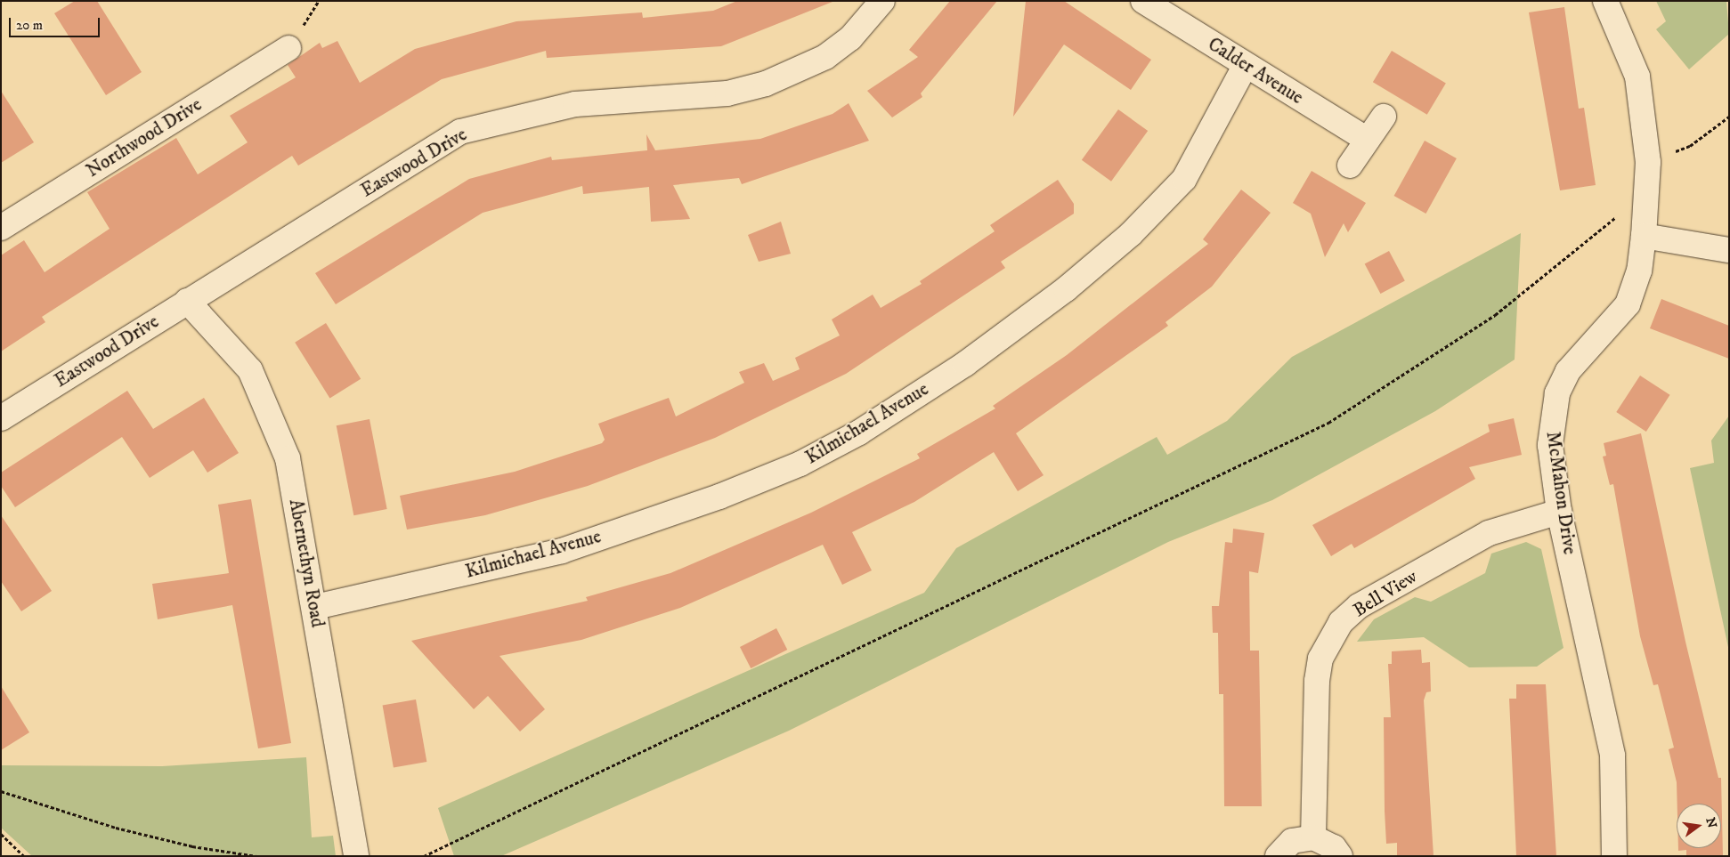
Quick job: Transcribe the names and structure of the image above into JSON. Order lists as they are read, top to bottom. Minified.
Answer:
{"streets":{"street":["Calder Avenue","Northwood Drive","Eastwood Drive","Kilmichael Avenue","McMahon Drive","Abernethyn Road","Bell View"]},"crossings":[["Calder Avenue","Kilmichael Avenue"],["Eastwood Drive","Abernethyn Road"],["Kilmichael Avenue","Abernethyn Road"],["McMahon Drive","Bell View"]],"scale_bar":"20 m","north":"right"}
